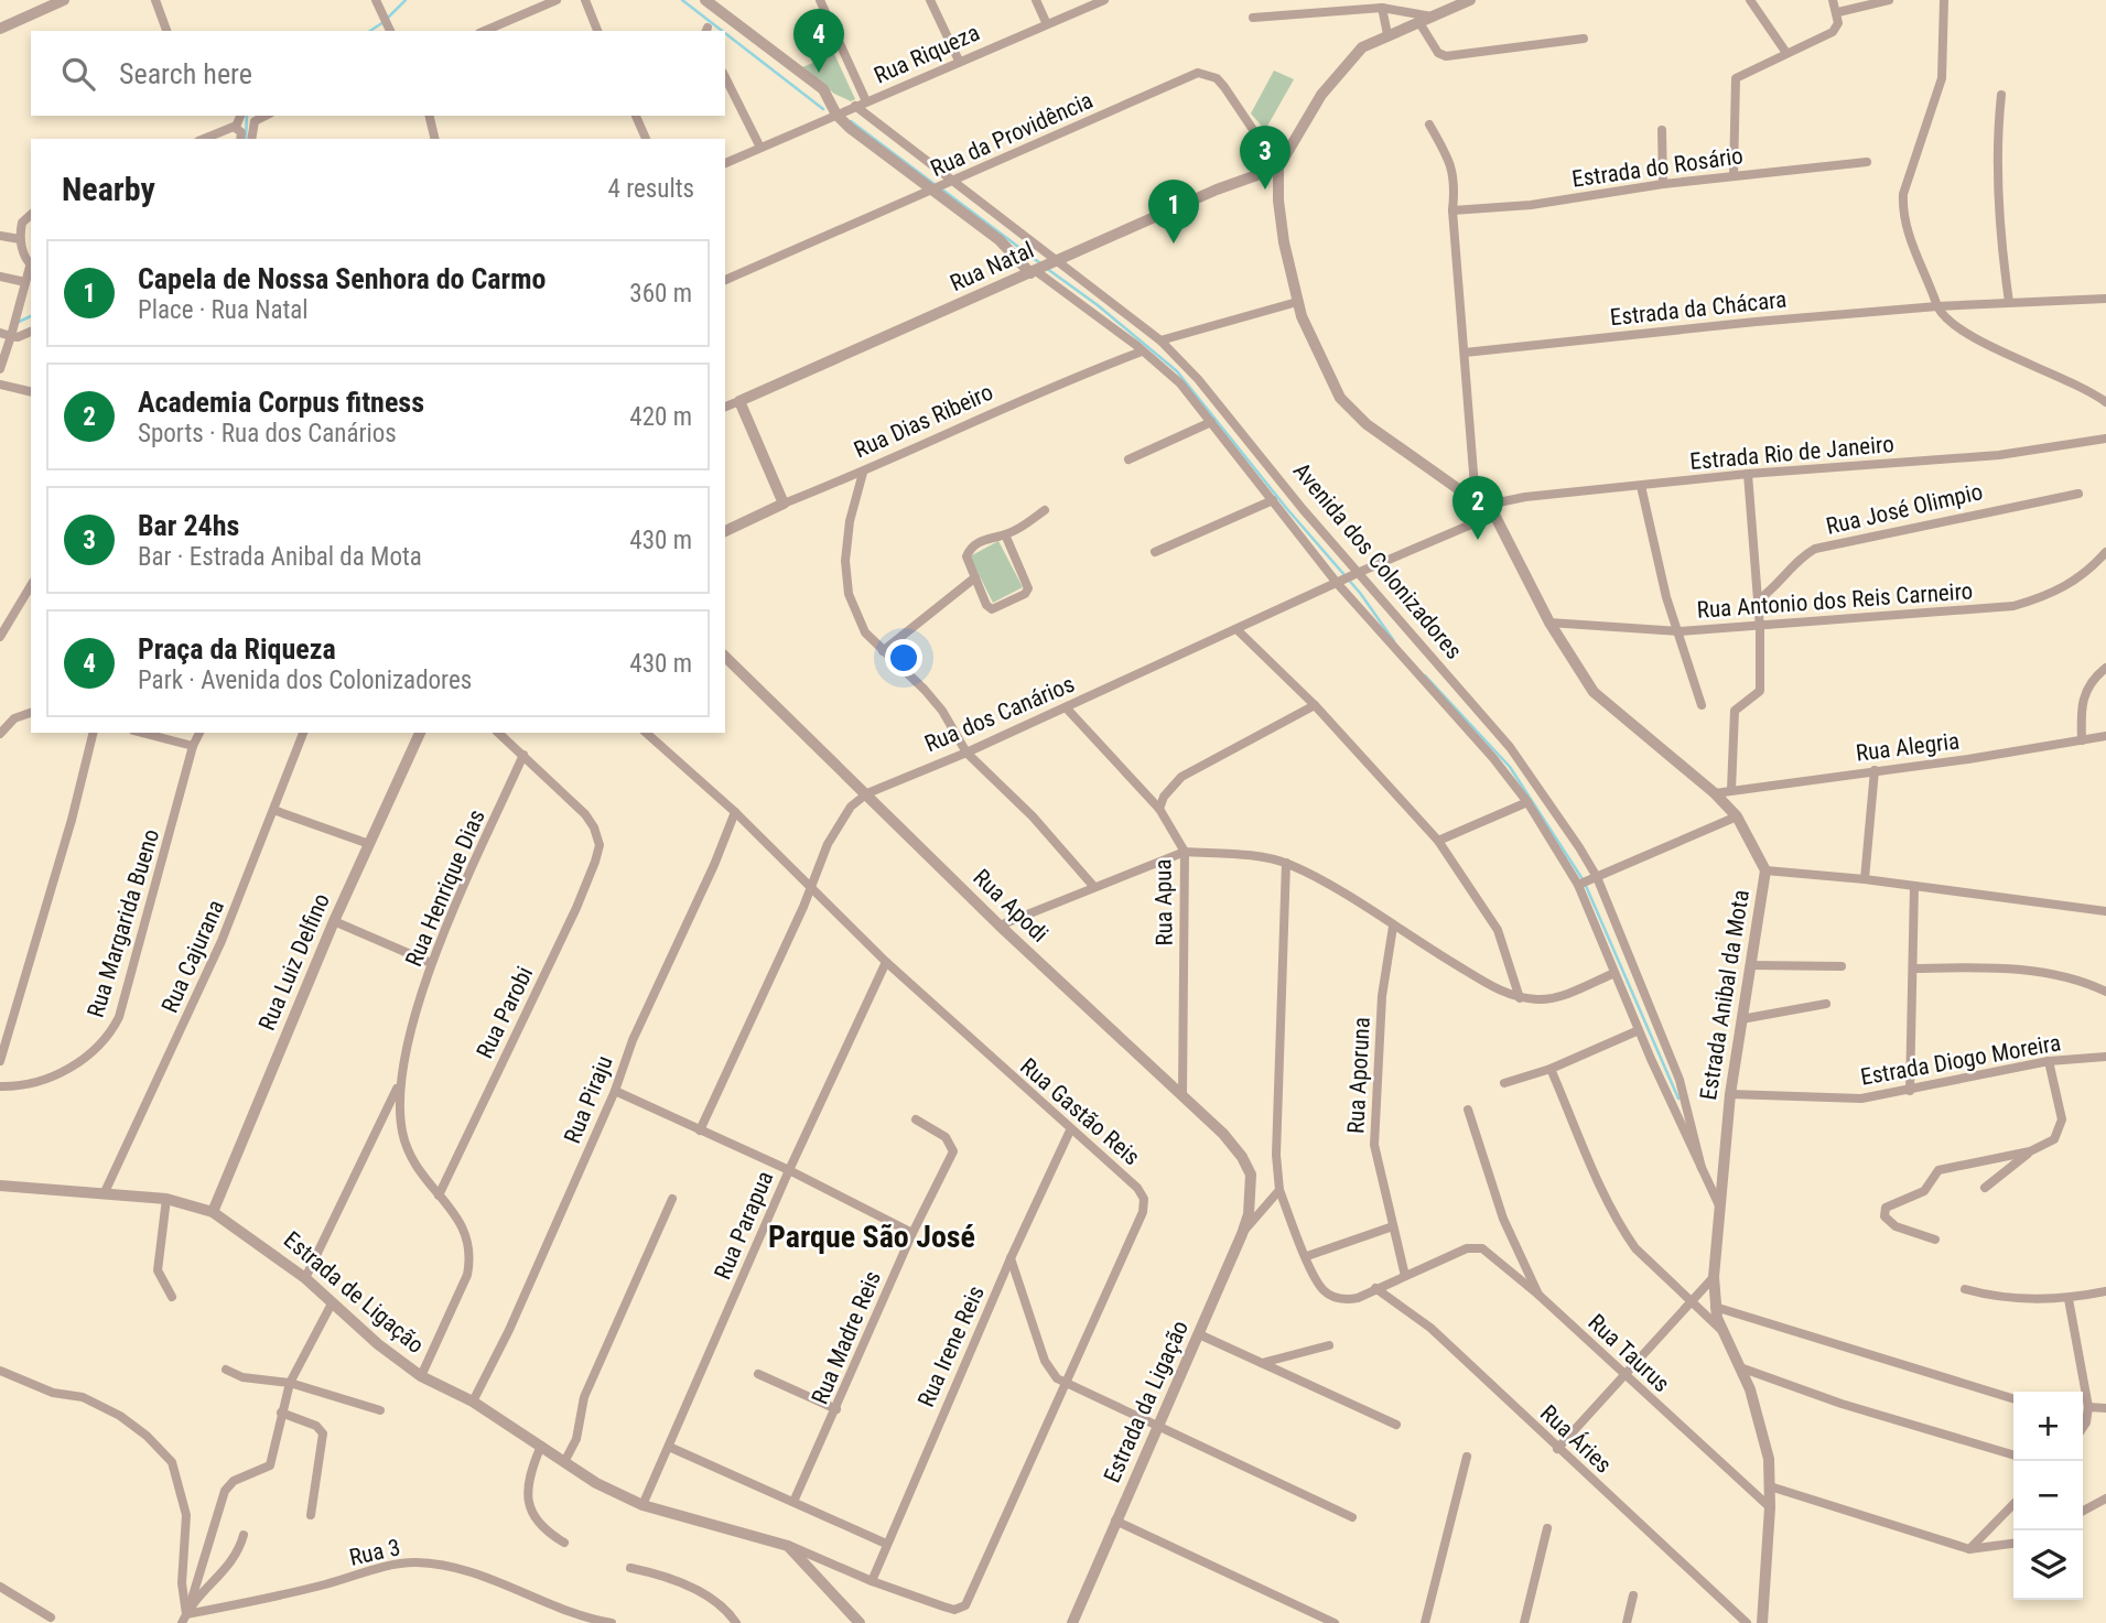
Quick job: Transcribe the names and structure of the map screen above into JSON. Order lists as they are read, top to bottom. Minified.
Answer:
{"streets":{"street":["Rua Riqueza","Rua da Providência","Estrada do Rosário","Rua Natal","Estrada da Chácara","Rua Dias Ribeiro","Estrada Rio de Janeiro","Rua José Olimpio","Avenida dos Colonizadores","Rua Antonio dos Reis Carneiro","Rua dos Canários","Rua Alegria","Rua Henrique Dias","Rua Apua","Rua Apodi","Rua Margarida Bueno","Rua Cajurana","Rua Luiz Delfino","Estrada Anibal da Mota","Rua Parobi","Estrada Diogo Moreira","Rua Aporuna","Rua Piraju","Rua Gastão Reis","Rua Parapua","Estrada de Ligação","Rua Madre Reis","Rua Irene Reis","Rua Taurus","Estrada da Ligação","Rua Áries","Rua 3"]},"crossings":[["Rua Riqueza","Avenida dos Colonizadores"],["Rua da Providência","Rua Natal"],["Rua da Providência","Avenida dos Colonizadores"],["Rua da Providência","Estrada Anibal da Mota"],["Rua Natal","Avenida dos Colonizadores"],["Rua Natal","Estrada Anibal da Mota"],["Rua Dias Ribeiro","Avenida dos Colonizadores"],["Estrada Rio de Janeiro","Estrada Anibal da Mota"],["Avenida dos Colonizadores","Rua dos Canários"],["Avenida dos Colonizadores","Estrada Anibal da Mota"],["Rua Antonio dos Reis Carneiro","Estrada Anibal da Mota"],["Rua dos Canários","Rua Apua"],["Rua dos Canários","Rua Apodi"],["Rua dos Canários","Estrada Anibal da Mota"],["Rua dos Canários","Rua Gastão Reis"],["Rua Alegria","Estrada Anibal da Mota"],["Rua Henrique Dias","Rua Parobi"],["Rua Henrique Dias","Estrada de Ligação"],["Rua Apua","Rua Apodi"],["Rua Apodi","Estrada da Ligação"],["Rua Cajurana","Estrada de Ligação"],["Rua Luiz Delfino","Estrada de Ligação"],["Estrada Anibal da Mota","Estrada Diogo Moreira"],["Estrada Anibal da Mota","Rua Taurus"],["Rua Piraju","Rua Gastão Reis"],["Rua Piraju","Estrada de Ligação"],["Rua Gastão Reis","Rua Parapua"],["Rua Gastão Reis","Estrada de Ligação"],["Rua Gastão Reis","Rua Irene Reis"],["Rua Parapua","Estrada de Ligação"],["Estrada de Ligação","Rua Irene Reis"]],"districts":["Parque São José"],"page":{"pins":["4","3","1","2"],"search":"Search here","heading":["Nearby","4 results"],"list":[{"mark":"1","name":"Capela de Nossa Senhora do Carmo","note":"Place · Rua Natal","value":"360 m"},{"mark":"2","name":"Academia Corpus fitness","note":"Sports · Rua dos Canários","value":"420 m"},{"mark":"3","name":"Bar 24hs","note":"Bar · Estrada Anibal da Mota","value":"430 m"},{"mark":"4","name":"Praça da Riqueza","note":"Park · Avenida dos Colonizadores","value":"430 m"}],"map_buttons":["+","−"]}}
